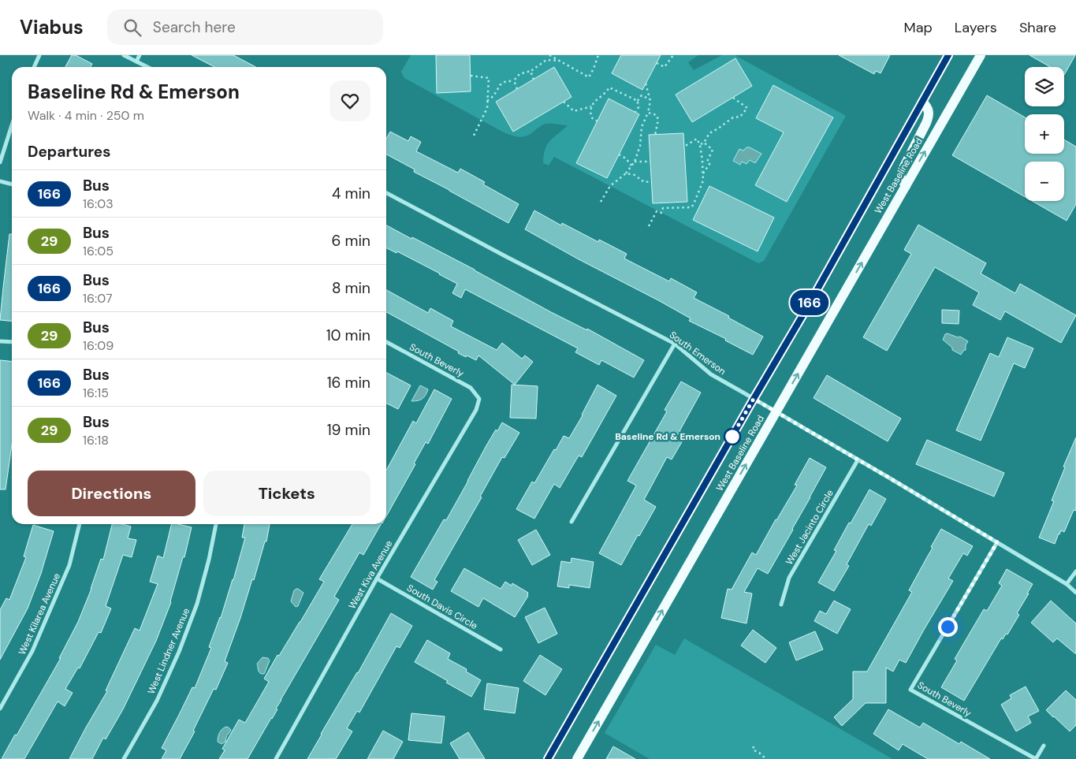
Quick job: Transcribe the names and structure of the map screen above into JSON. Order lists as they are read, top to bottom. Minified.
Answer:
{"streets":{"main road":["West Baseline Road"],"street":["South Emerson","South Beverly","West Jacinto Circle","West Kiva Avenue","South Davis Circle","West Kilarea Avenue","West Lindner Avenue"]},"crossings":[["West Baseline Road","South Emerson"],["South Emerson","South Beverly"],["South Emerson","West Jacinto Circle"],["South Beverly","West Kiva Avenue"],["West Kiva Avenue","South Davis Circle"]],"places":["Baseline Rd & Emerson"],"lines":["bus line 166"],"page":{"header":"Viabus","search":"Search here","nav":["Map","Layers","Share"],"on_map":"166","map_buttons":["+","−"],"heading":[["Baseline Rd & Emerson","Walk · 4 min · 250 m"],"Departures"],"list":[{"mark":"166","name":"Bus","note":"16:03","value":"4 min"},{"mark":"29","name":"Bus","note":"16:05","value":"6 min"},{"mark":"166","name":"Bus","note":"16:07","value":"8 min"},{"mark":"29","name":"Bus","note":"16:09","value":"10 min"},{"mark":"166","name":"Bus","note":"16:15","value":"16 min"},{"mark":"29","name":"Bus","note":"16:18","value":"19 min"}],"buttons":["Directions","Tickets"]}}
